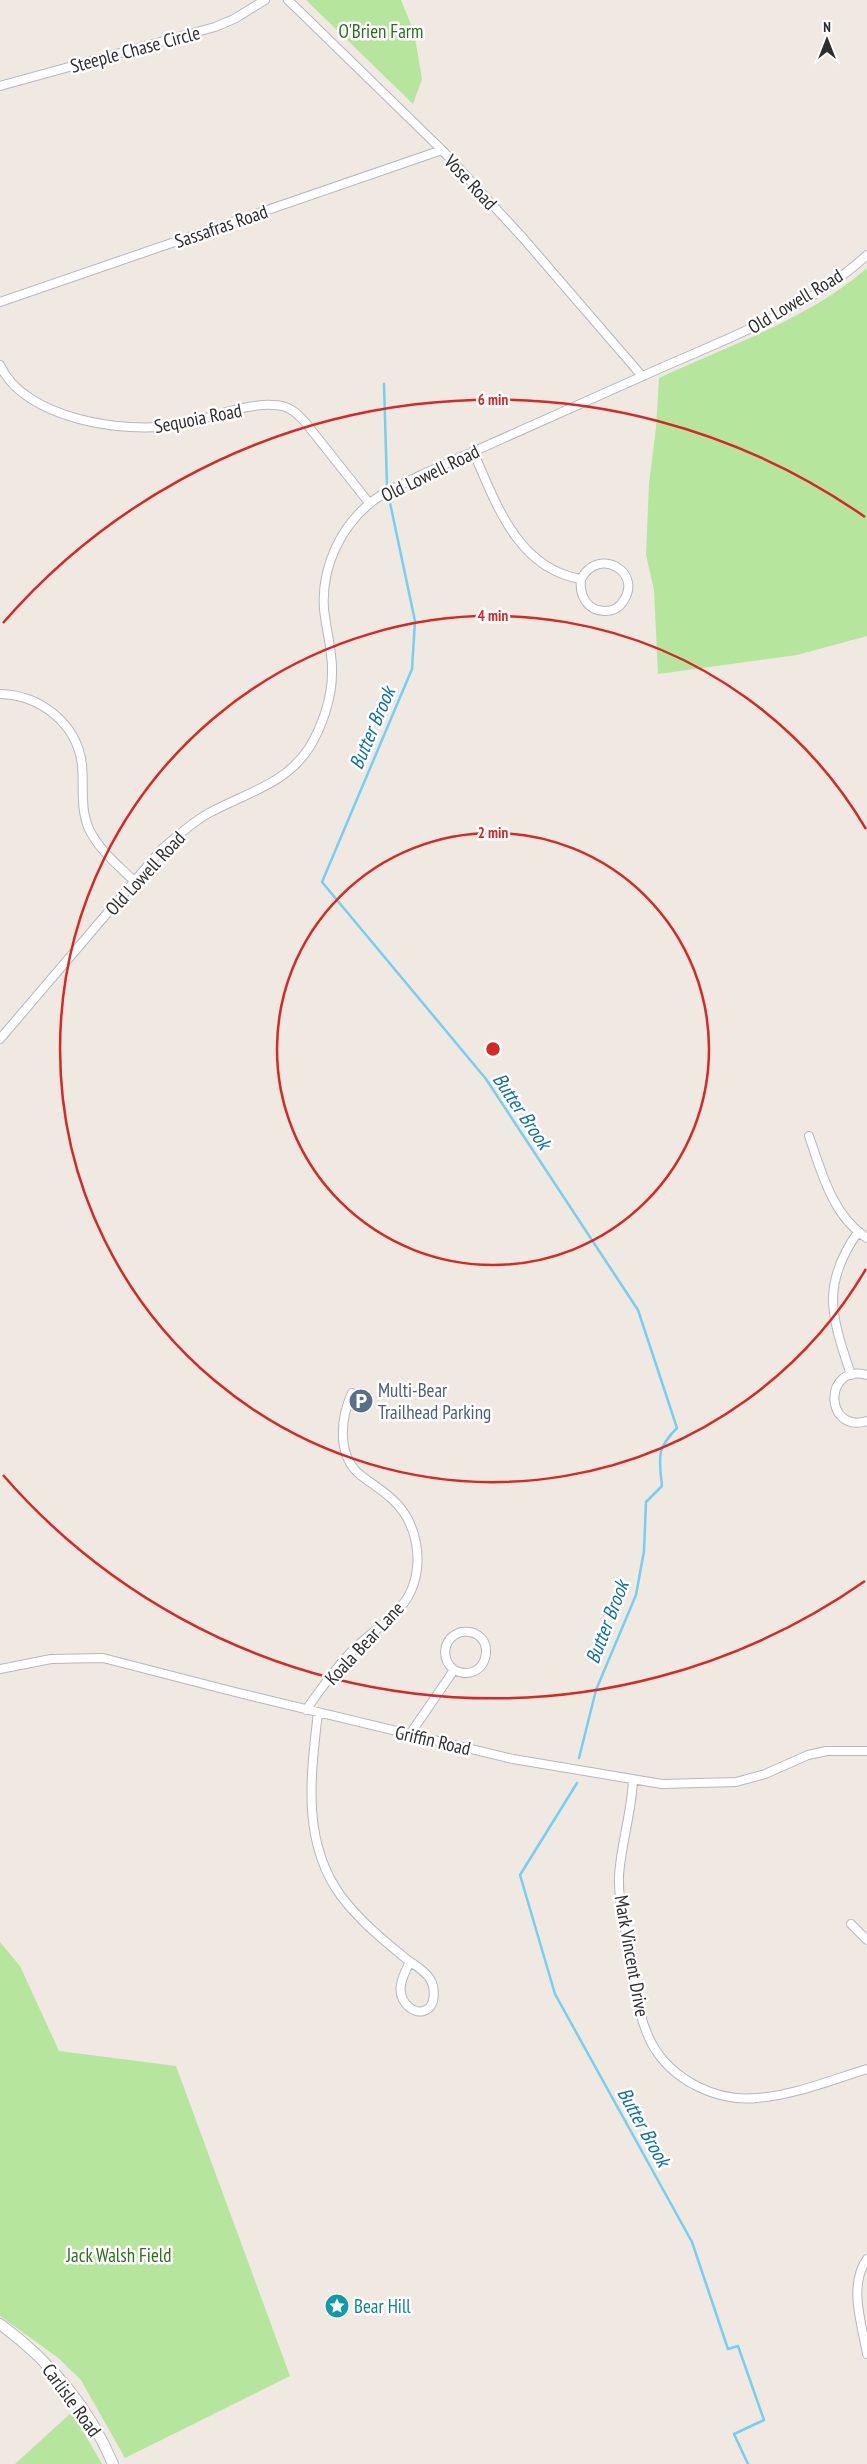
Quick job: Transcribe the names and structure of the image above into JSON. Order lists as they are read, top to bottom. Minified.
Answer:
{"streets":{"main road":["Carlisle Road"],"street":["Steeple Chase Circle","Vose Road","Sassafras Road","Old Lowell Road","Sequoia Road","Koala Bear Lane","Griffin Road","Mark Vincent Drive"]},"crossings":[["Vose Road","Sassafras Road"],["Vose Road","Old Lowell Road"],["Old Lowell Road","Sequoia Road"],["Koala Bear Lane","Griffin Road"],["Griffin Road","Mark Vincent Drive"]],"water":["Butter Brook"],"parks":["O'Brien Farm","Jack Walsh Field"],"places":{"parking":["Multi-Bear Trailhead Parking"],"place":["Bear Hill"]},"north":"top","rings":["6 min","4 min","2 min"]}
